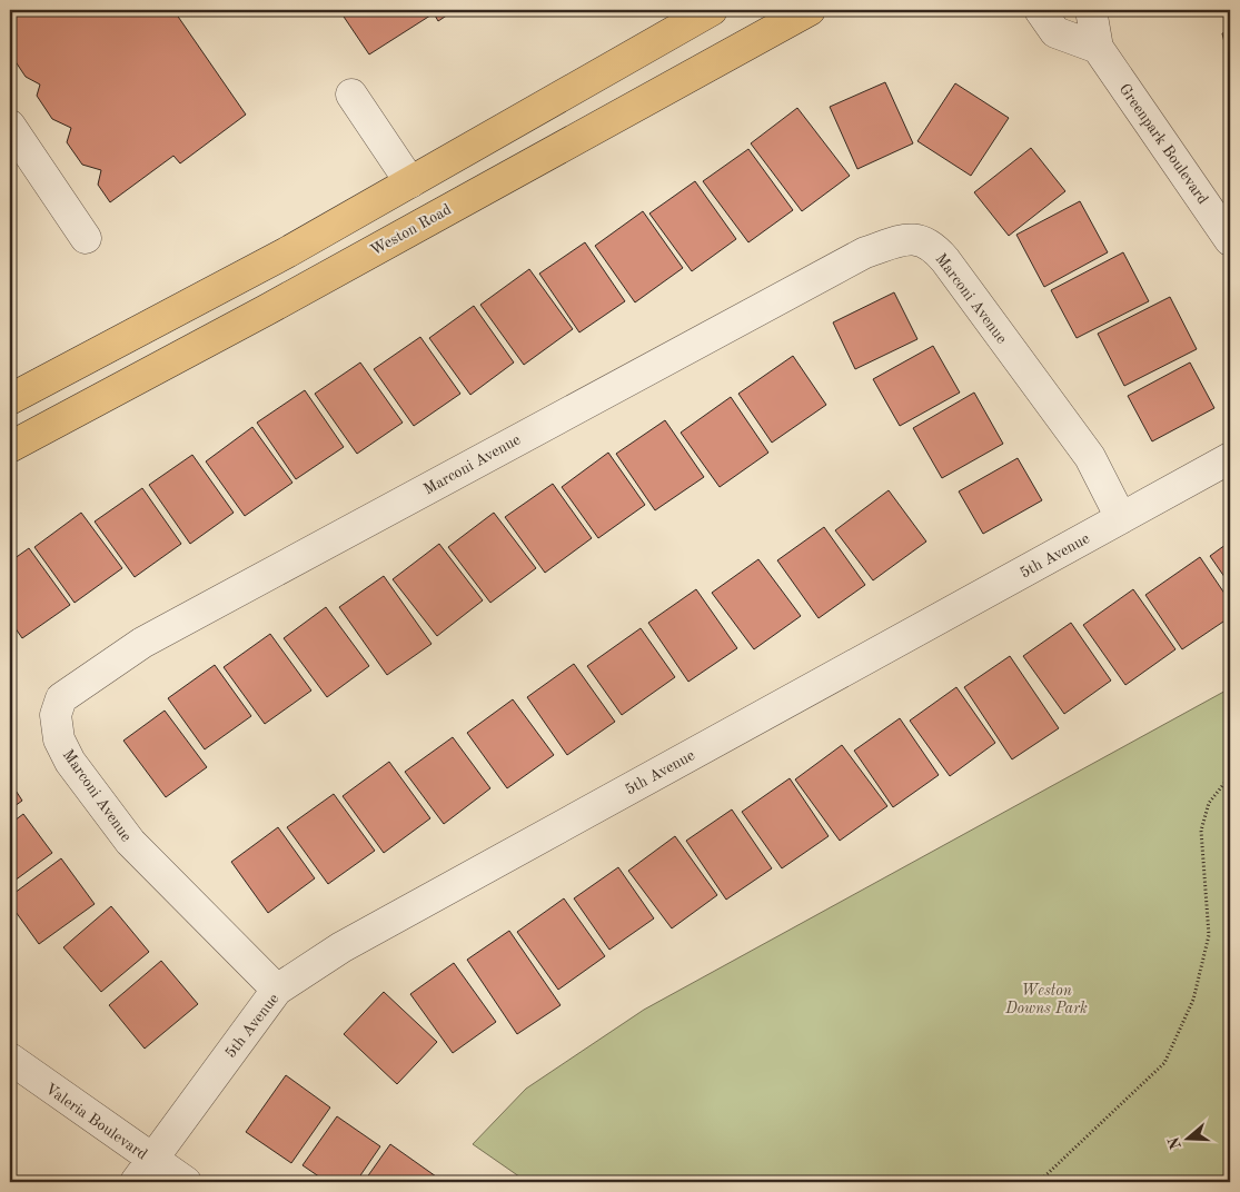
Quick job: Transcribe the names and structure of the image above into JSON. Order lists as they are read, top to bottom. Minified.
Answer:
{"streets":{"main road":["Weston Road"],"street":["Greenpark Boulevard","Marconi Avenue","5th Avenue","Valeria Boulevard"]},"crossings":[["Marconi Avenue","5th Avenue"],["5th Avenue","Valeria Boulevard"]],"parks":["Weston Downs Park"],"north":"left"}
